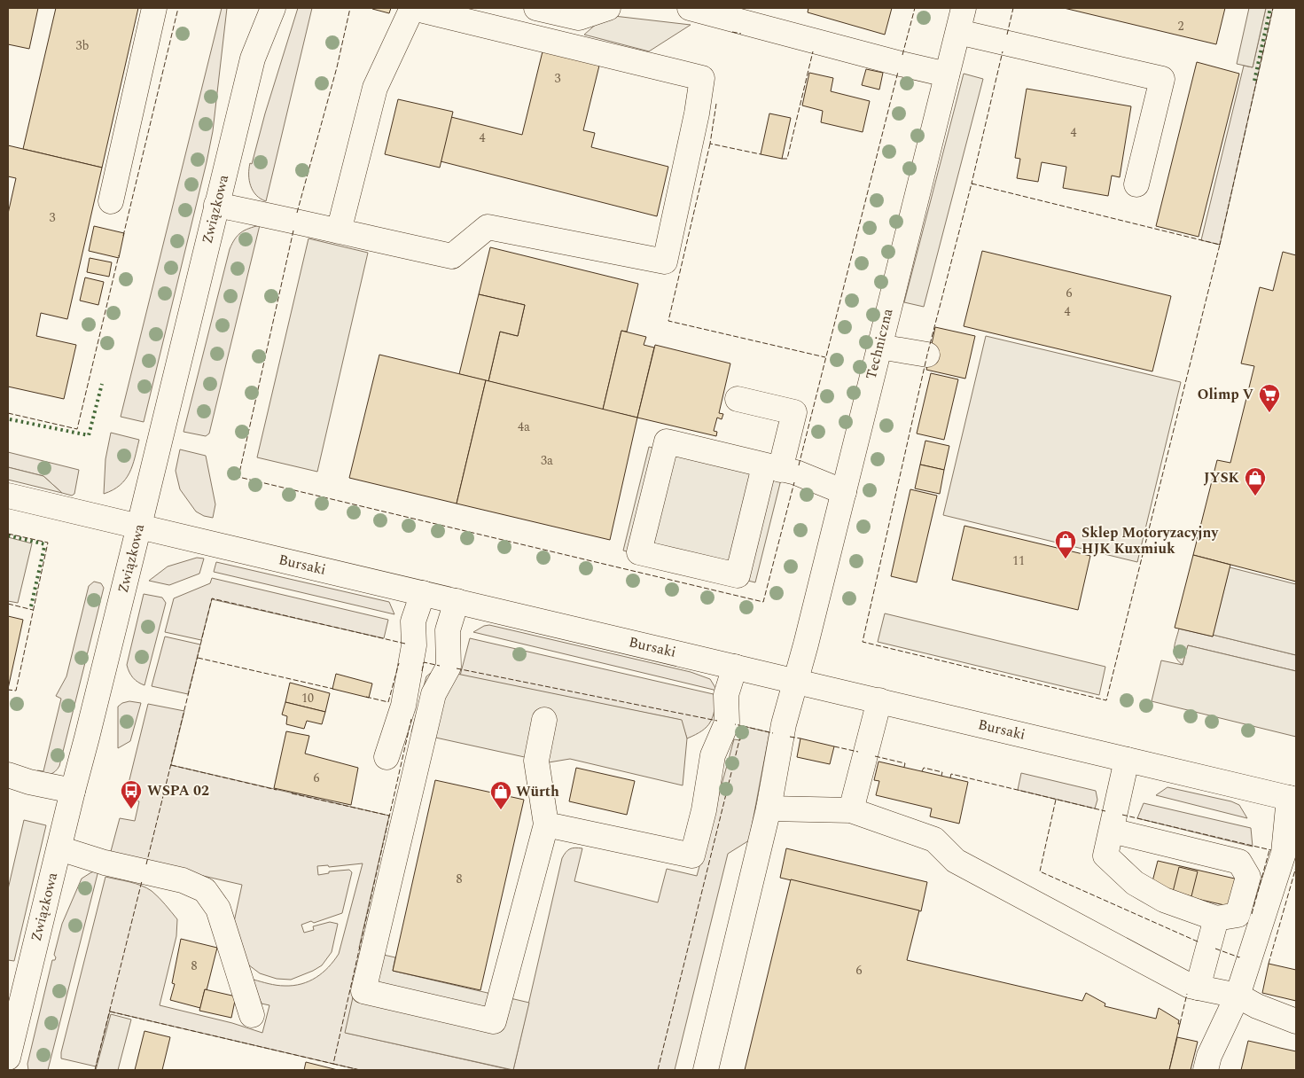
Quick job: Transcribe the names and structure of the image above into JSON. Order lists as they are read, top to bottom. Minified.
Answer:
{"streets":{"street":["Związkowa","Techniczna","Bursaki"]},"crossings":[["Związkowa","Bursaki"],["Techniczna","Bursaki"]],"places":{"supermarket":["Olimp V"],"shop":["JYSK","Sklep Motoryzacyjny HJK Kuxmiuk","Würth"],"bus stop":["WSPA 02"]},"house_numbers":["2","3b","3","4","4","3","6","4","4a","3a","11","10","6","8","8","6"]}
